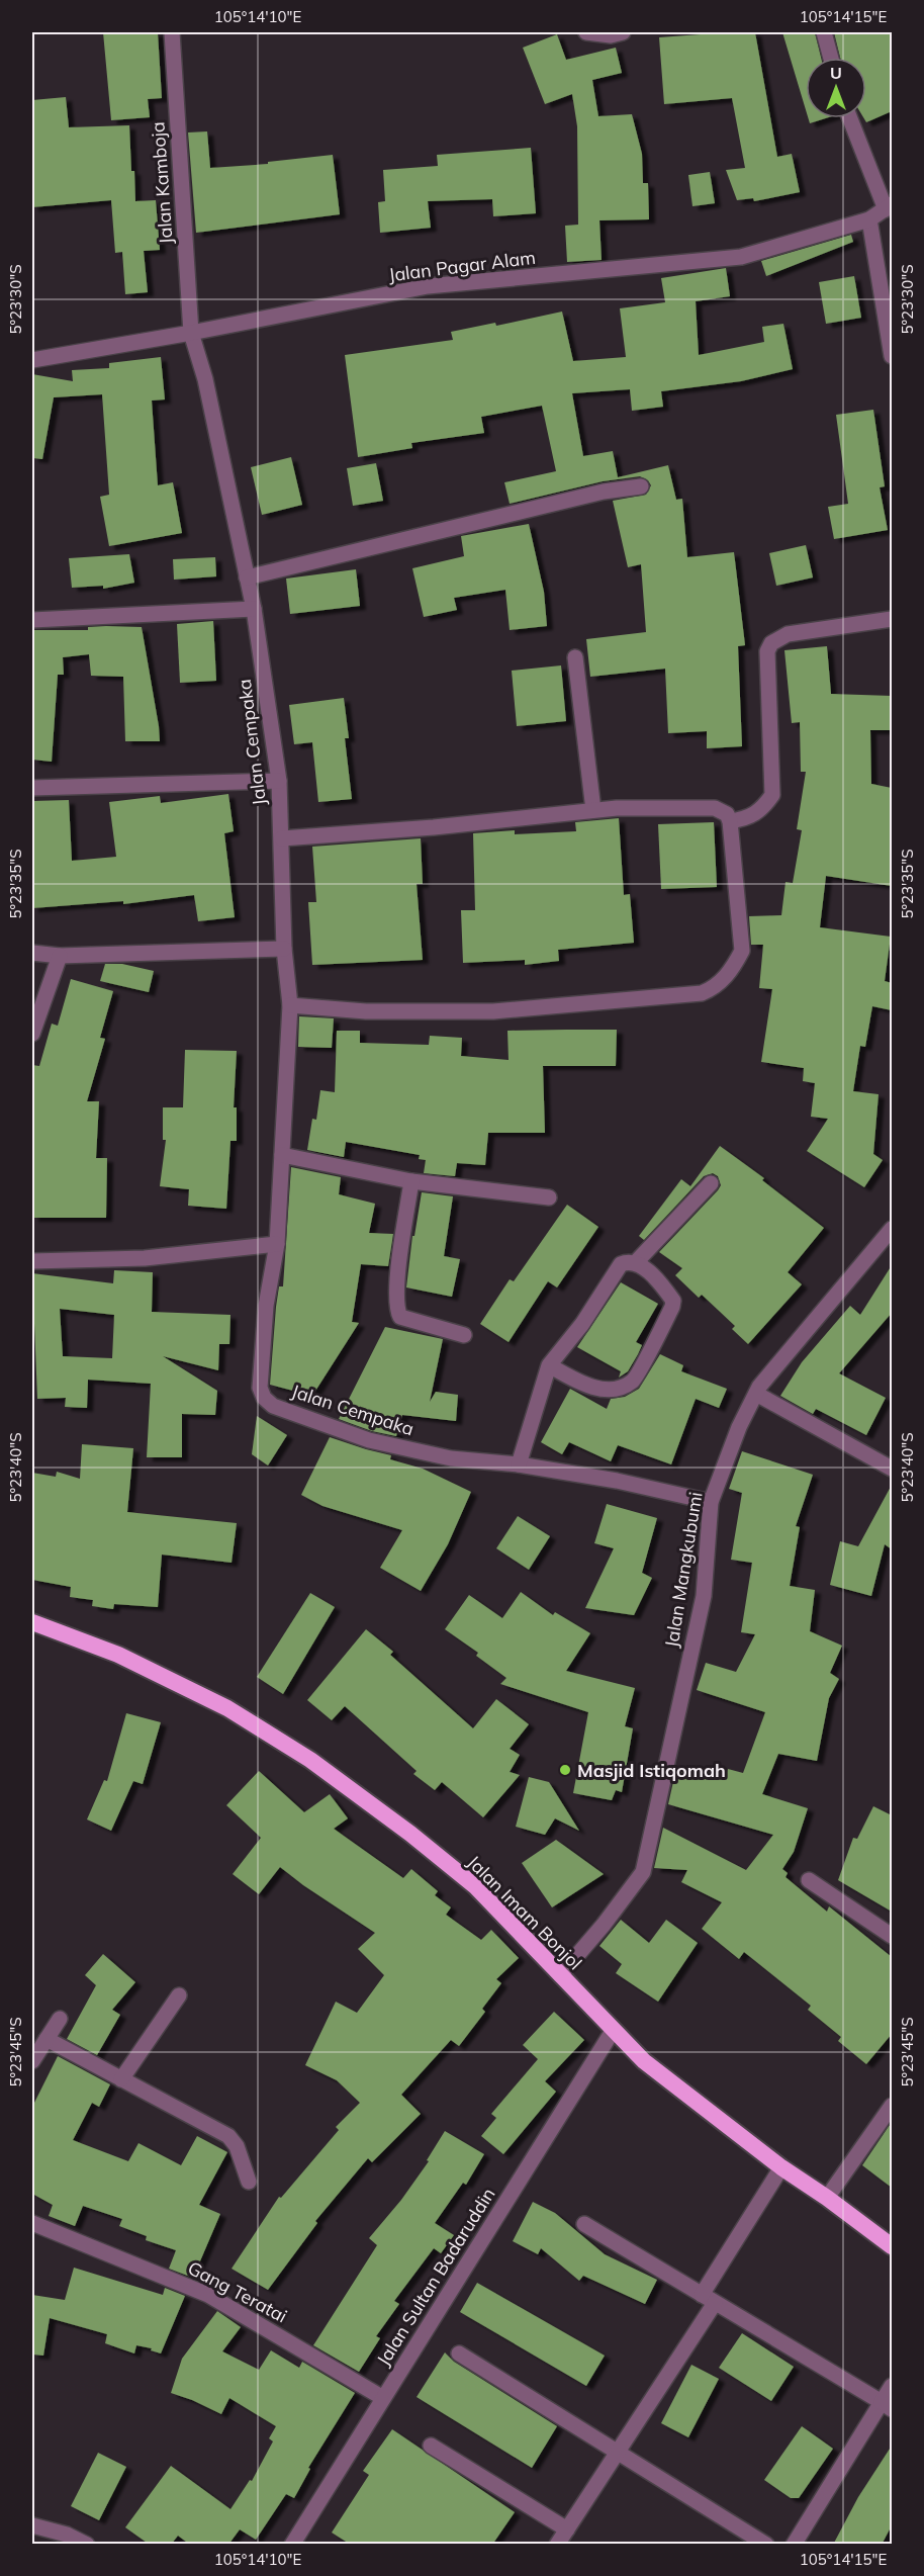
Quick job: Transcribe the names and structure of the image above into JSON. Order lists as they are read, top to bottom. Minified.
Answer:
{"streets":{"highway":["Jalan Imam Bonjol"],"street":["Jalan Kamboja","Jalan Pagar Alam","Jalan Cempaka","Jalan Mangkubumi","Jalan Sultan Badaruddin","Gang Teratai"]},"crossings":[["Jalan Kamboja","Jalan Pagar Alam"],["Jalan Kamboja","Jalan Cempaka"],["Jalan Pagar Alam","Jalan Cempaka"],["Jalan Cempaka","Jalan Mangkubumi"],["Jalan Mangkubumi","Jalan Imam Bonjol"],["Jalan Imam Bonjol","Jalan Sultan Badaruddin"],["Jalan Sultan Badaruddin","Gang Teratai"]],"places":["Masjid Istiqomah"],"north":"top","coordinates":["105°14'10\"E","105°14'15\"E","5°23'30\"S","5°23'35\"S","5°23'40\"S","5°23'45\"S"]}
